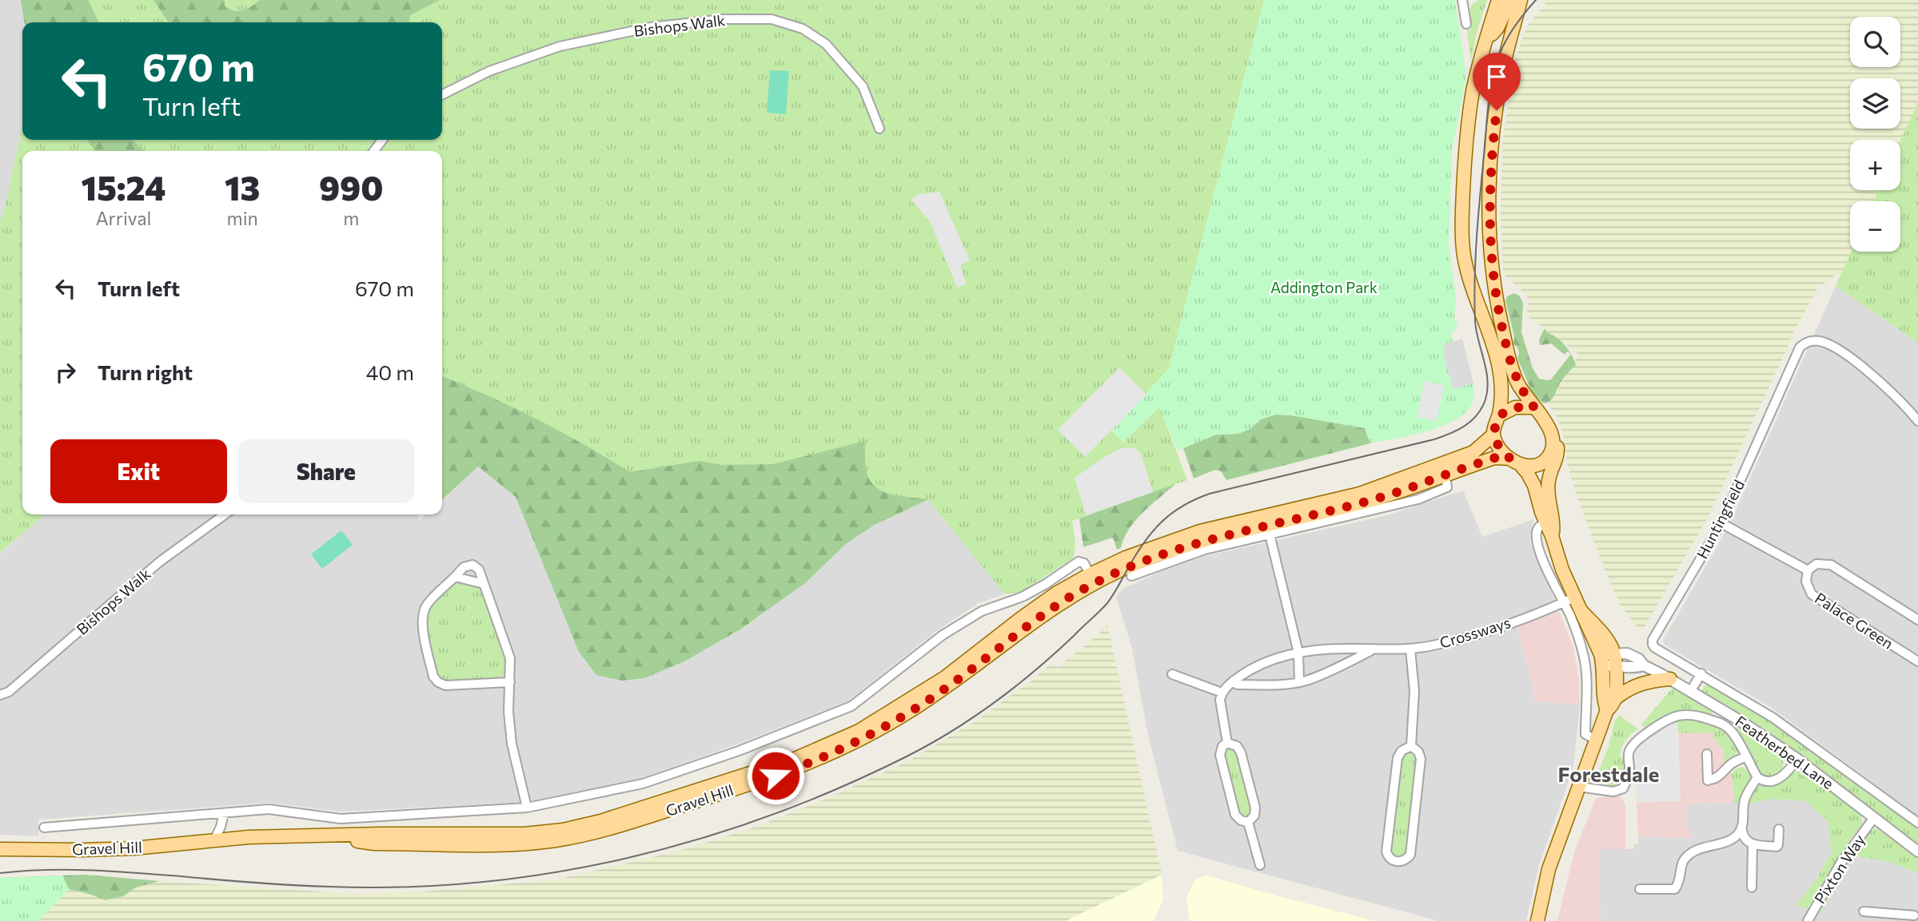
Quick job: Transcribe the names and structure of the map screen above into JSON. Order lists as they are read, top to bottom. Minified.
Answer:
{"streets":{"main road":["Gravel Hill"],"street":["Bishops Walk","Huntingfield","Palace Green","Crossways","Featherbed Lane","Pixton Way"]},"crossings":[["Featherbed Lane","Pixton Way"]],"districts":["Forestdale"],"parks":["Addington Park"],"page":{"map_buttons":["+","−"],"turn":["670 m","Turn left"],"eta":["15:24","Arrival","13","min","990","m"],"list":[{"name":"Turn left","value":"670 m"},{"name":"Turn right","value":"40 m"}],"buttons":["Exit","Share"]}}
